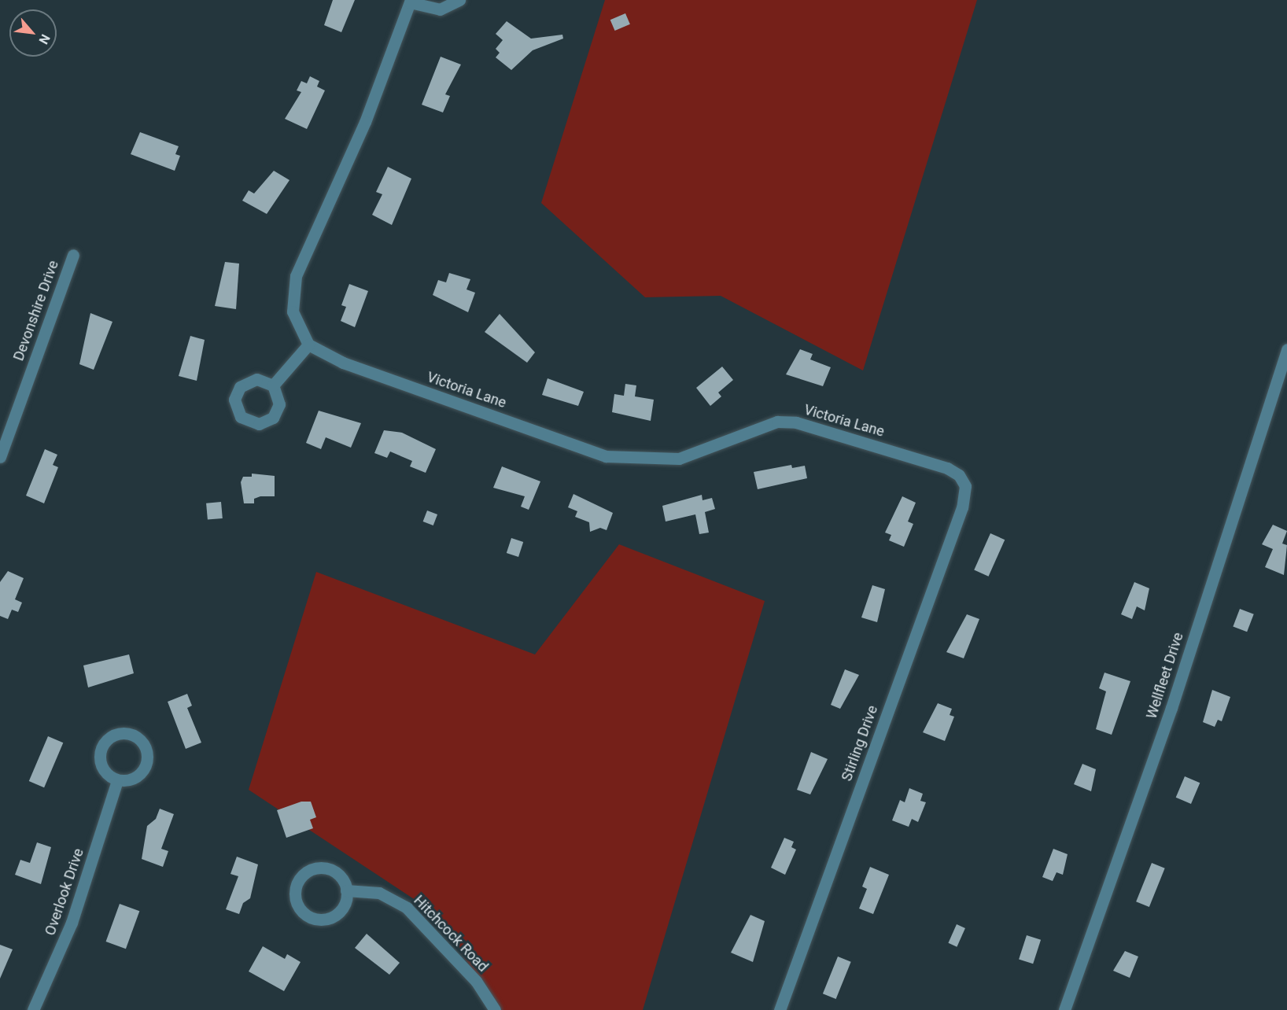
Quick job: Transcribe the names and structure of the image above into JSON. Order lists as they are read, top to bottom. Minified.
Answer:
{"streets":{"street":["Devonshire Drive","Victoria Lane","Wellfleet Drive","Stirling Drive","Overlook Drive","Hitchcock Road"]},"crossings":[["Victoria Lane","Stirling Drive"]],"north":"bottom right"}
